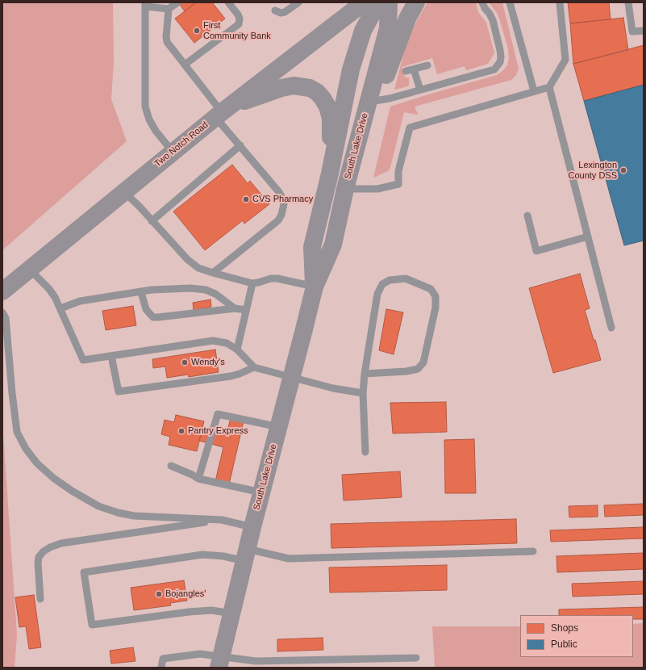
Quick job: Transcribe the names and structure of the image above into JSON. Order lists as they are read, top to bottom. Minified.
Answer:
{"streets":{"main road":["Two Notch Road","South Lake Drive"]},"places":["First Community Bank","Lexington County DSS","CVS Pharmacy","Wendy's","Pantry Express","Bojangles'"],"legend":["Shops","Public"]}
